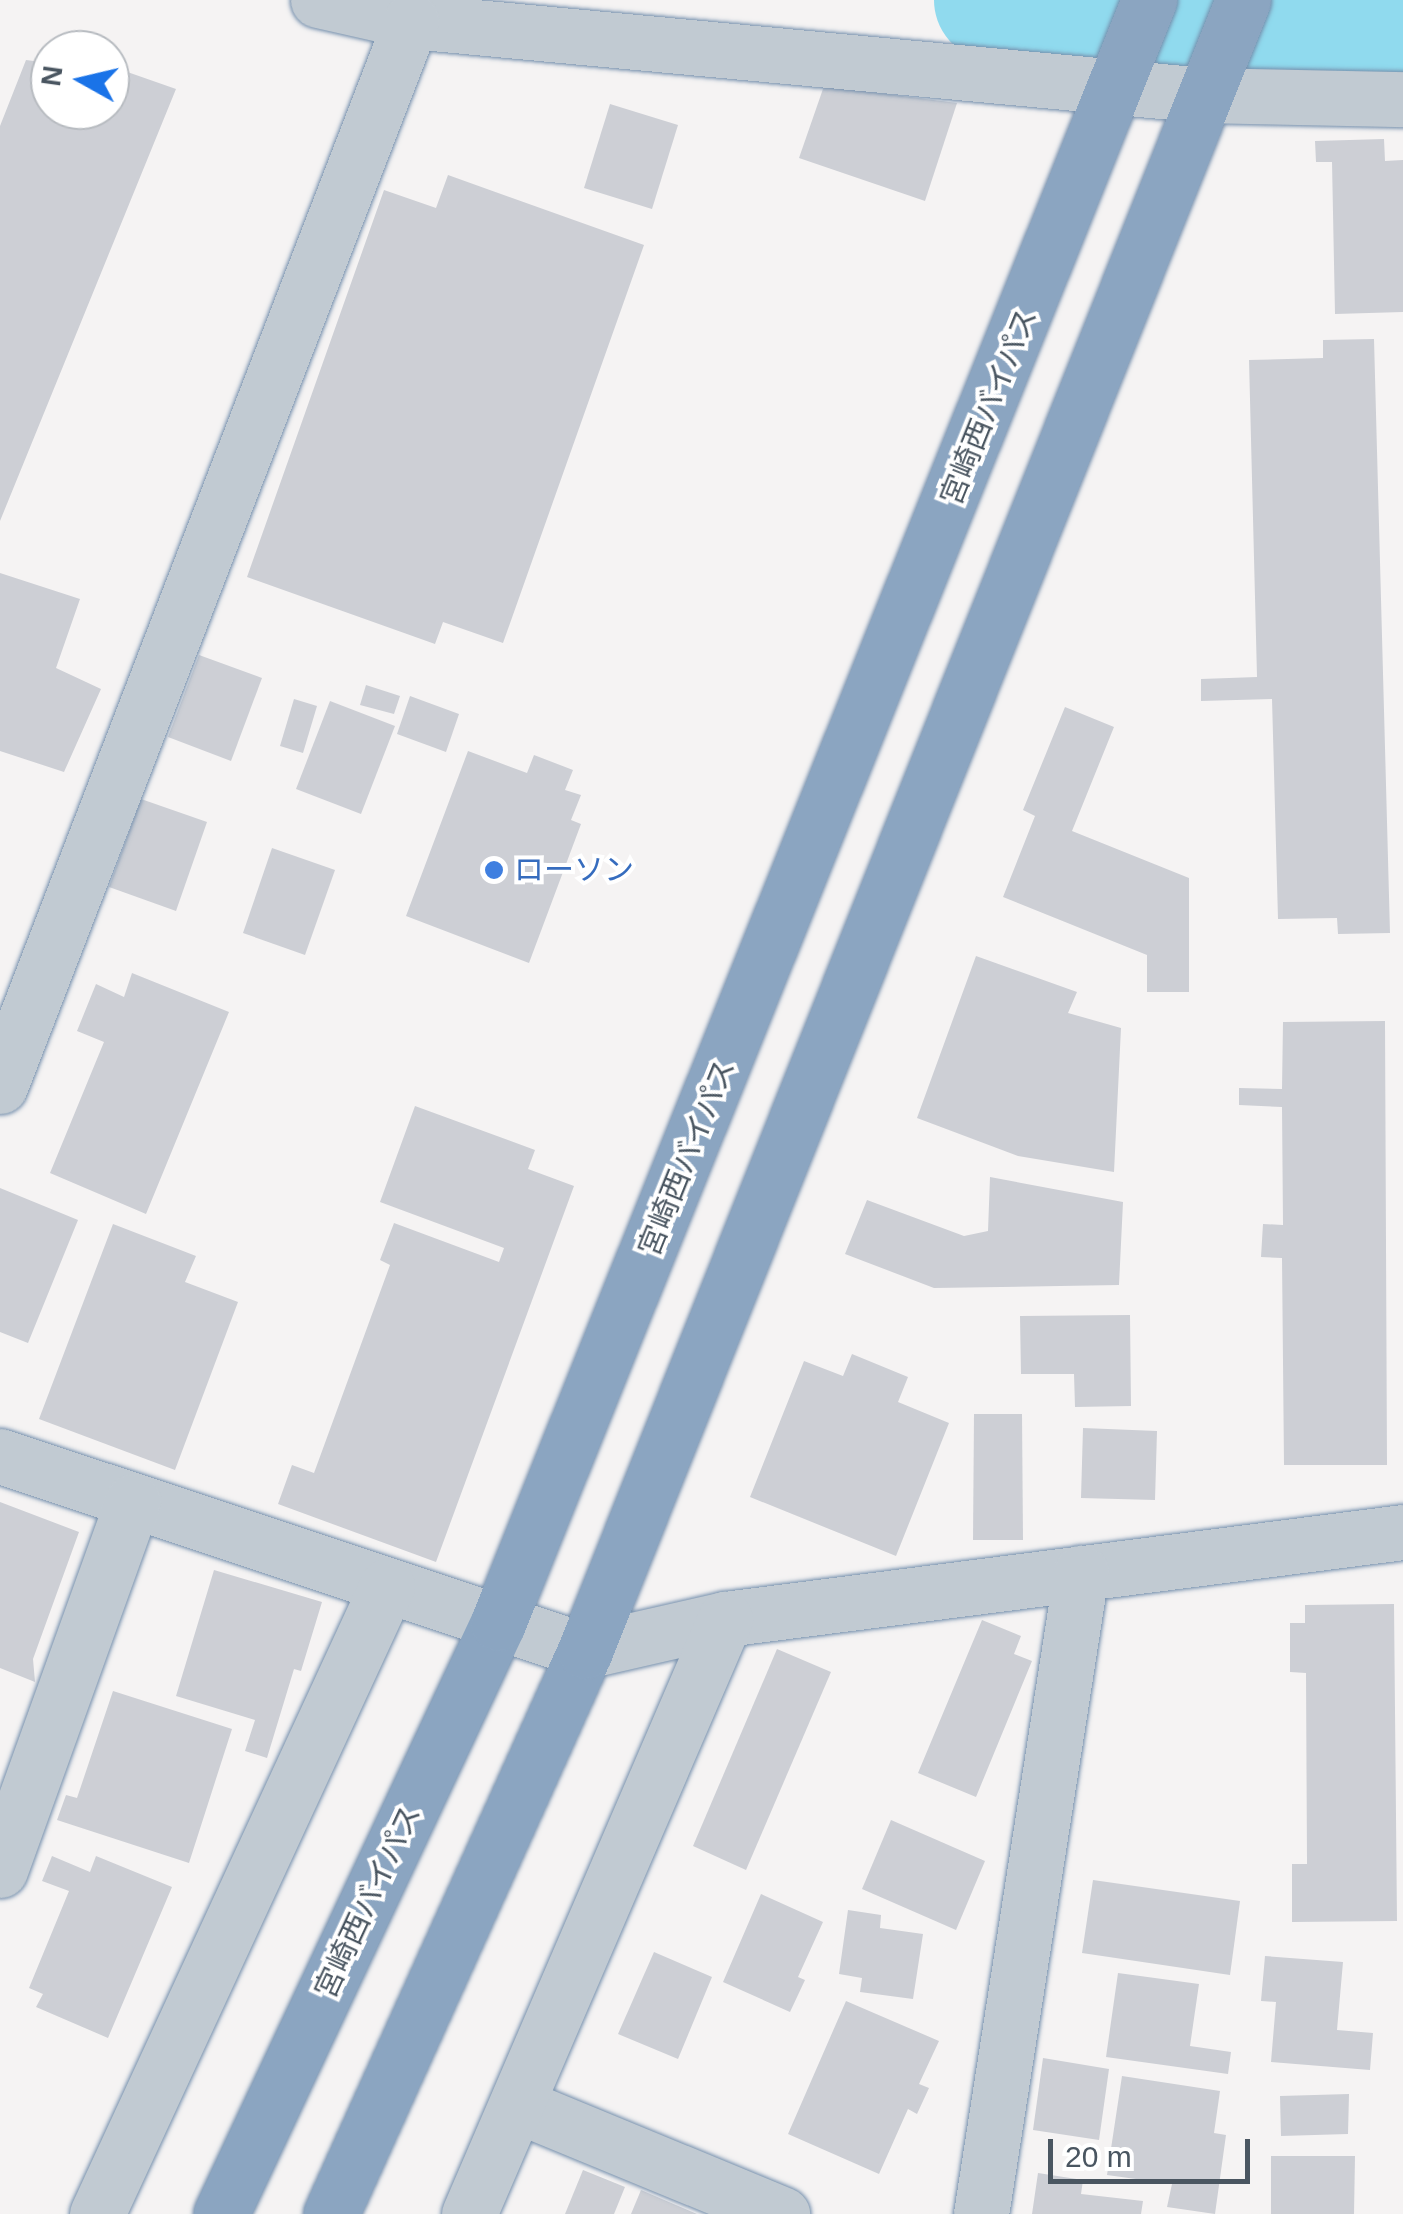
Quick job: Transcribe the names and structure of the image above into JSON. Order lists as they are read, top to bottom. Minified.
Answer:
{"streets":{"highway":["宮崎西バイパス"]},"places":["ローソン"],"scale_bar":"20 m","north":"left"}
